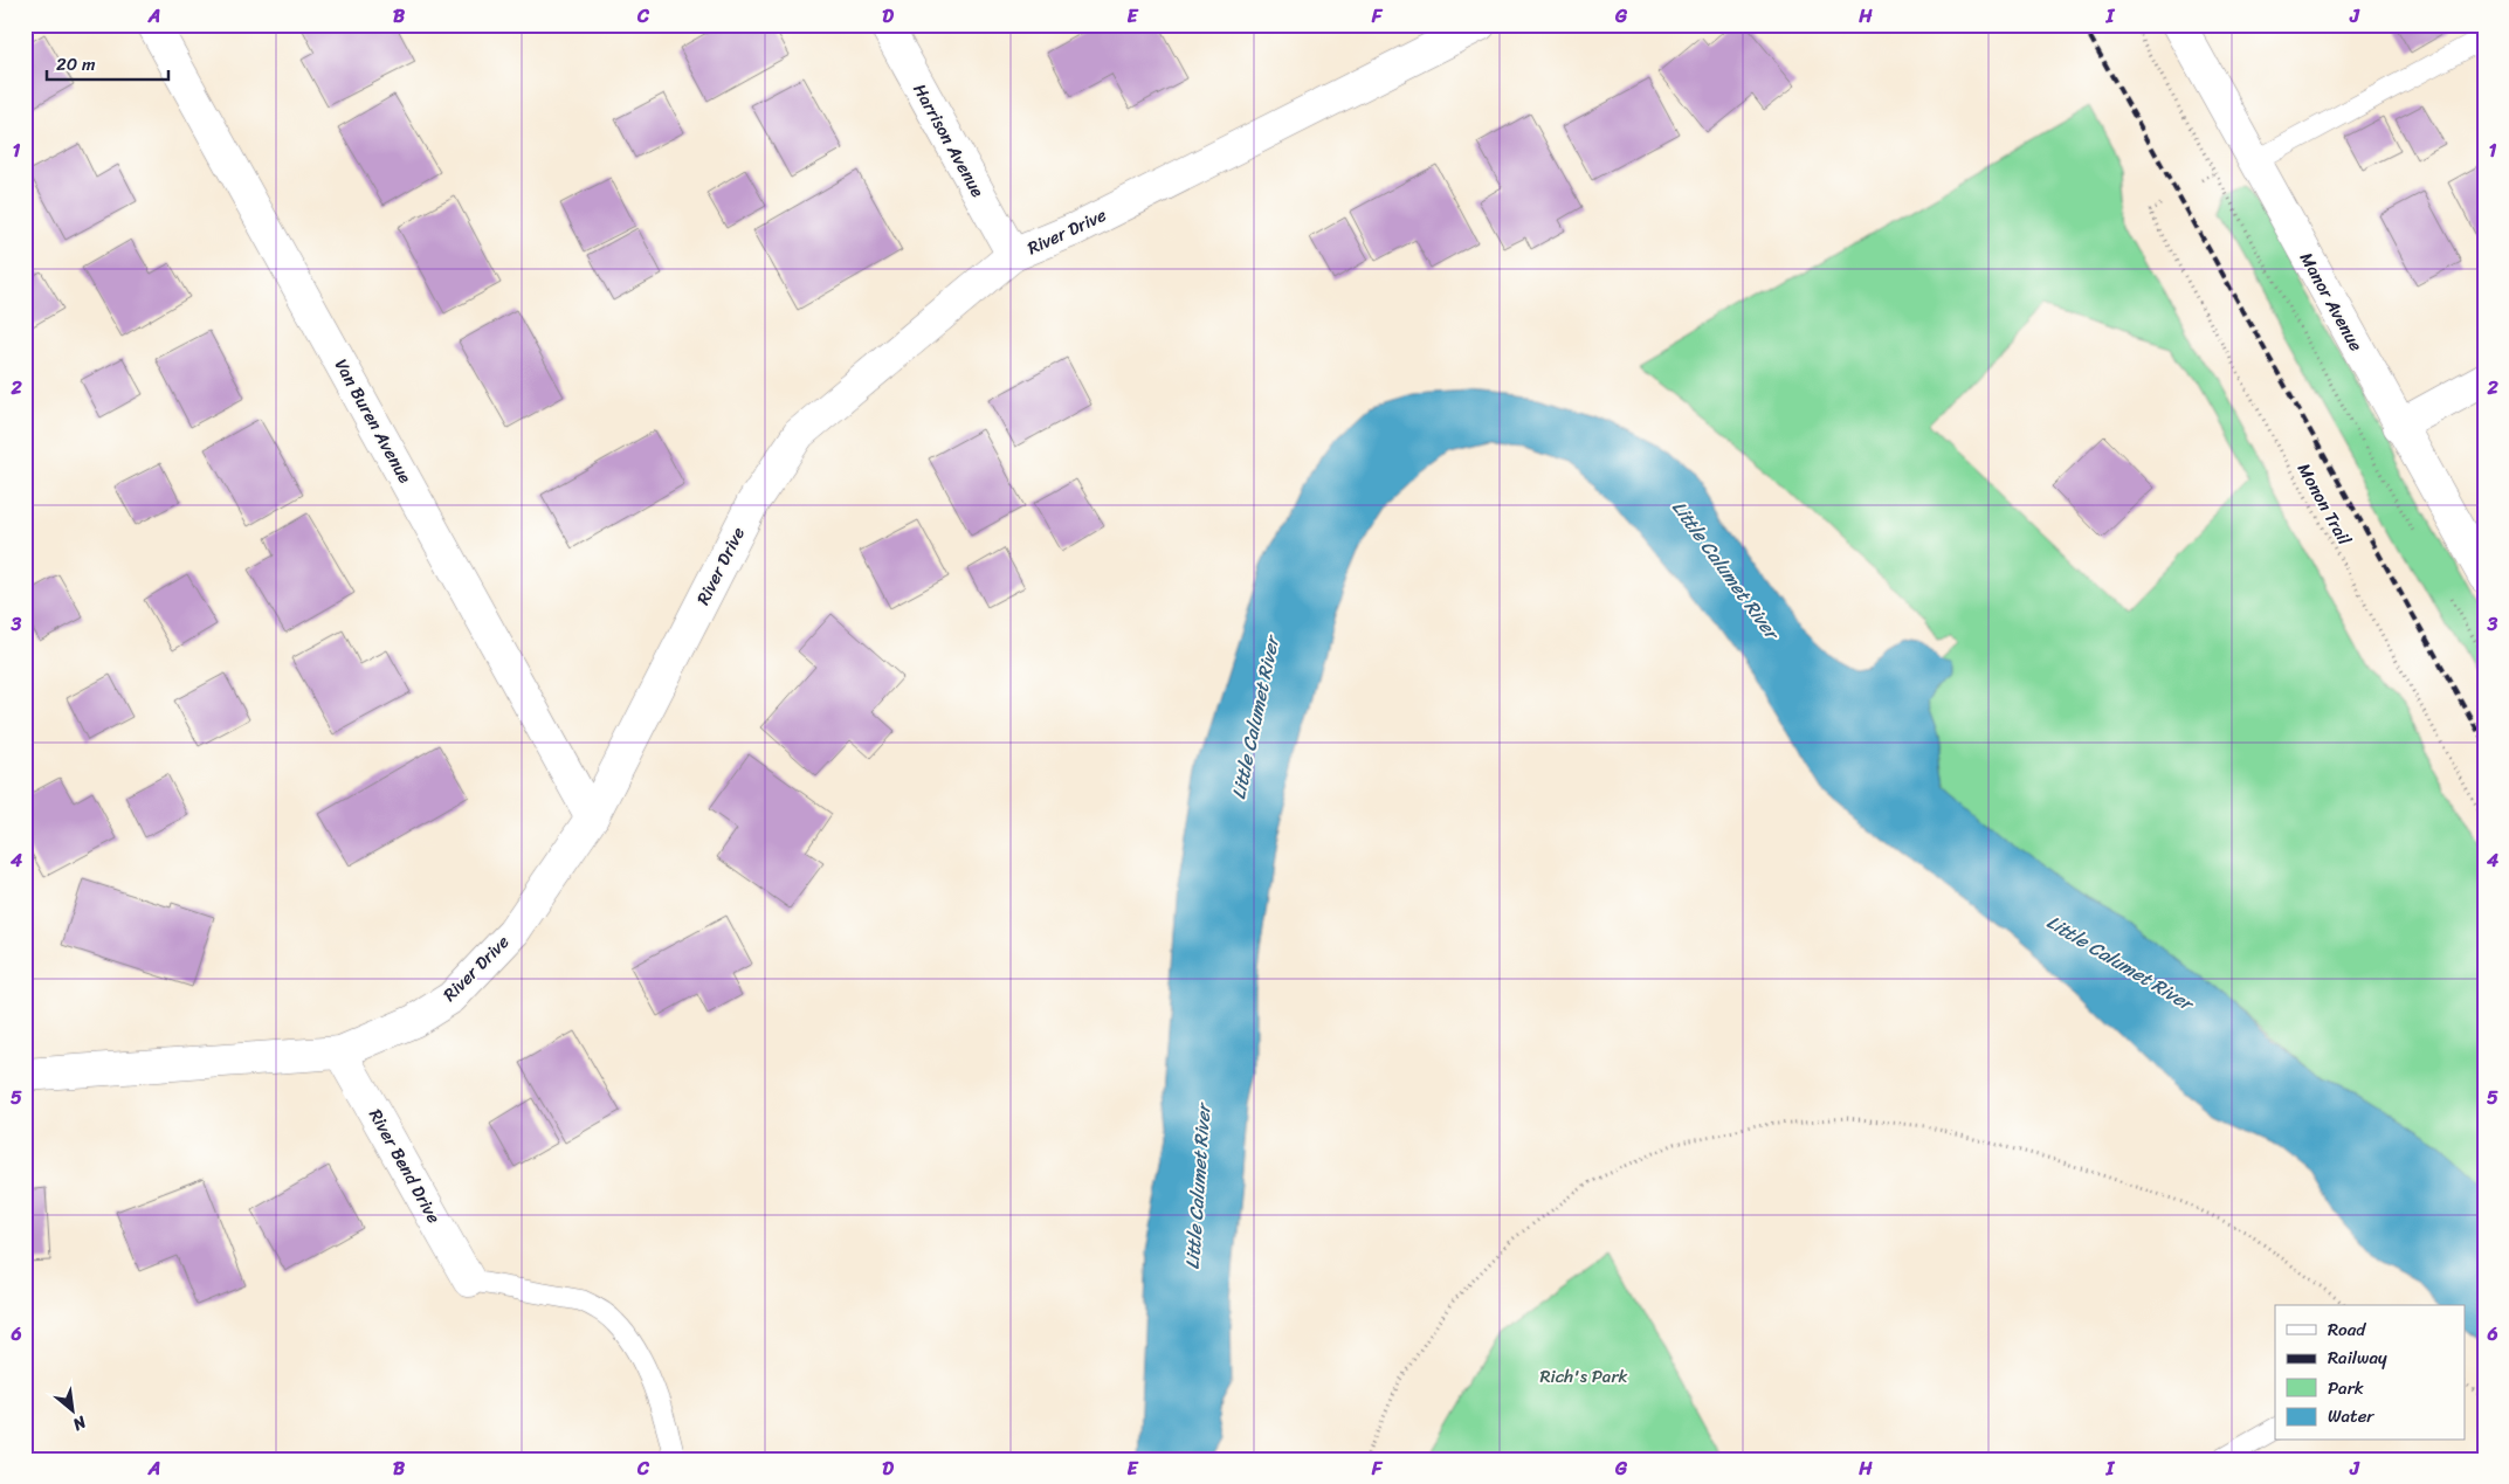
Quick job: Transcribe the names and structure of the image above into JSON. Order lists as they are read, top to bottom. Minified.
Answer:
{"streets":{"street":["Harrison Avenue","River Drive","Manor Avenue","Van Buren Avenue","River Bend Drive"],"path":["Monon Trail"]},"crossings":[["Harrison Avenue","River Drive"],["River Drive","Van Buren Avenue"],["River Drive","River Bend Drive"]],"water":["Little Calumet River"],"parks":["Rich's Park"],"legend":["Road","Railway","Park","Water"],"scale_bar":"20 m","north":"bottom right","grid":{"columns":["A","B","C","D","E","F","G","H","I","J"],"rows":["1","2","3","4","5","6"]}}
